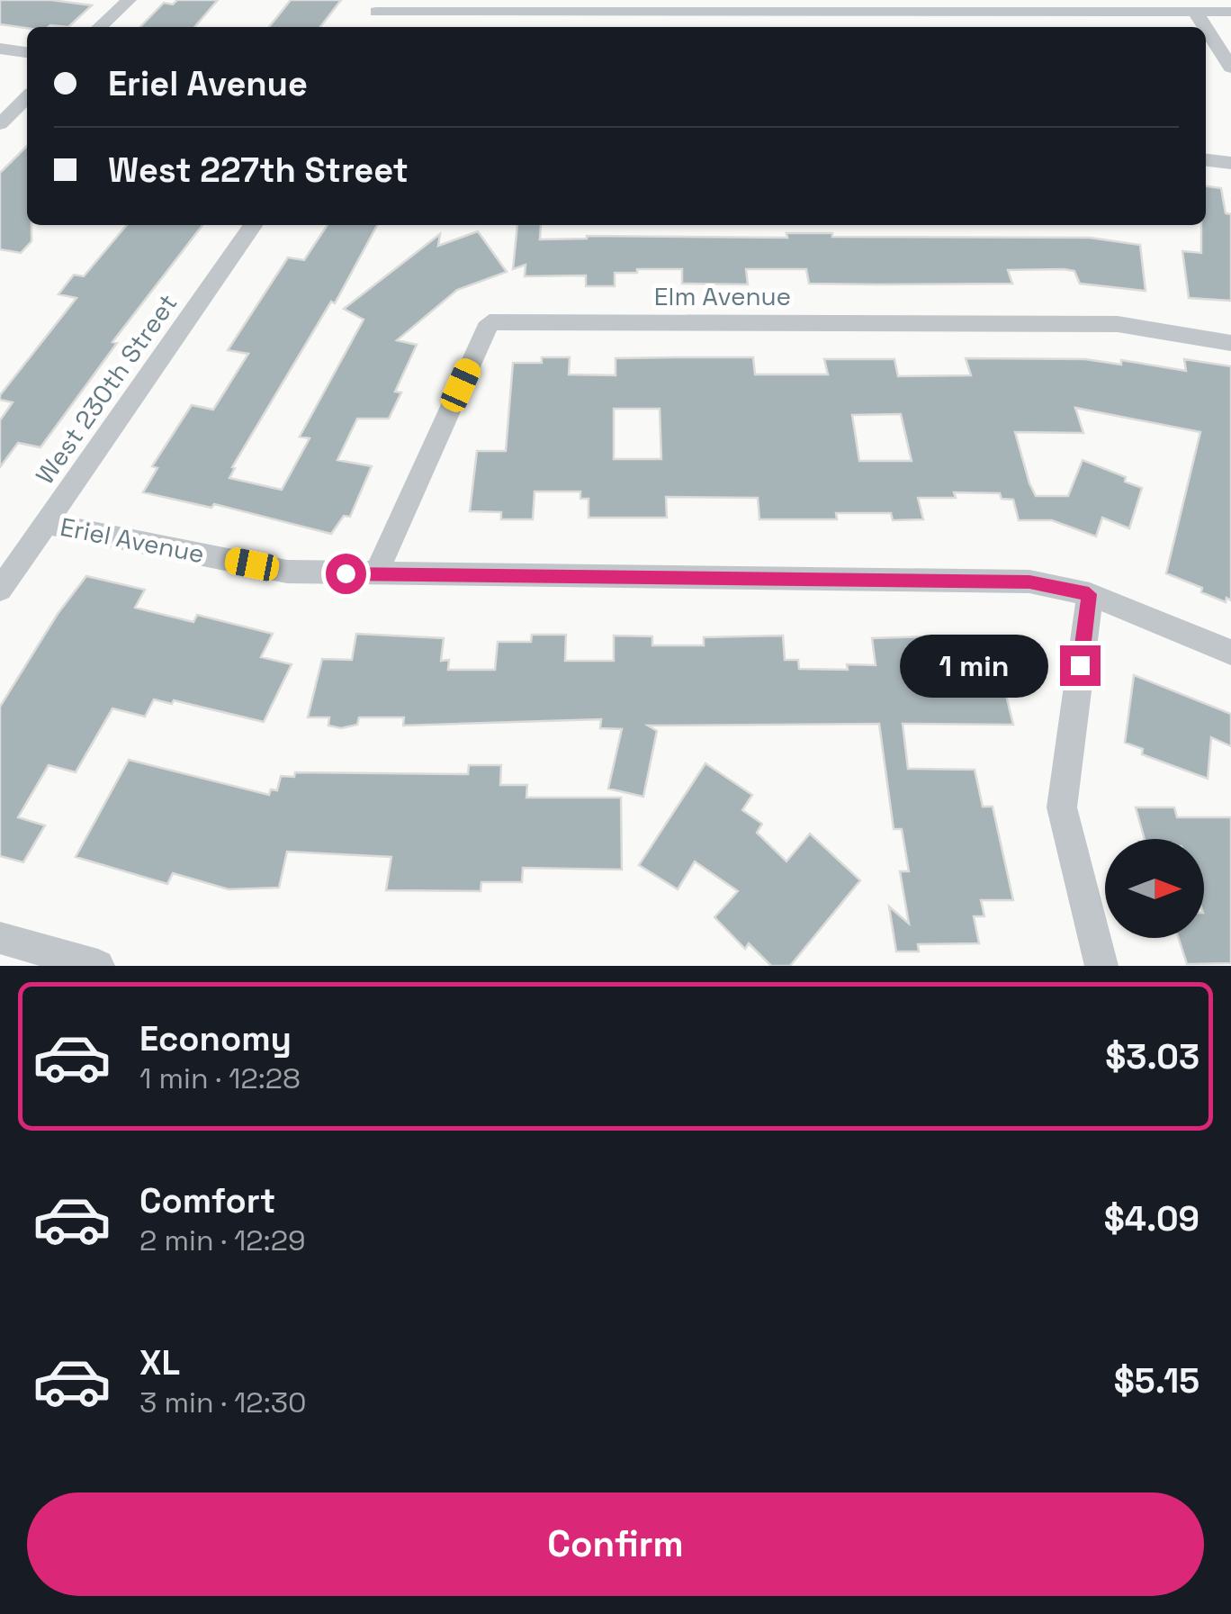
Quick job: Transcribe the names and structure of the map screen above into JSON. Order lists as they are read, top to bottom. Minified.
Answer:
{"streets":{"street":["Elm Avenue","West 230th Street","Eriel Avenue"]},"crossings":[["Elm Avenue","Eriel Avenue"],["West 230th Street","Eriel Avenue"]],"north":"right","page":{"banner":["Eriel Avenue","West 227th Street"],"bubble":"1 min","list":[{"name":"Economy","note":"1 min · 12:28","value":"$3.03"},{"name":"Comfort","note":"2 min · 12:29","value":"$4.09"},{"name":"XL","note":"3 min · 12:30","value":"$5.15"}],"buttons":"Confirm"}}
